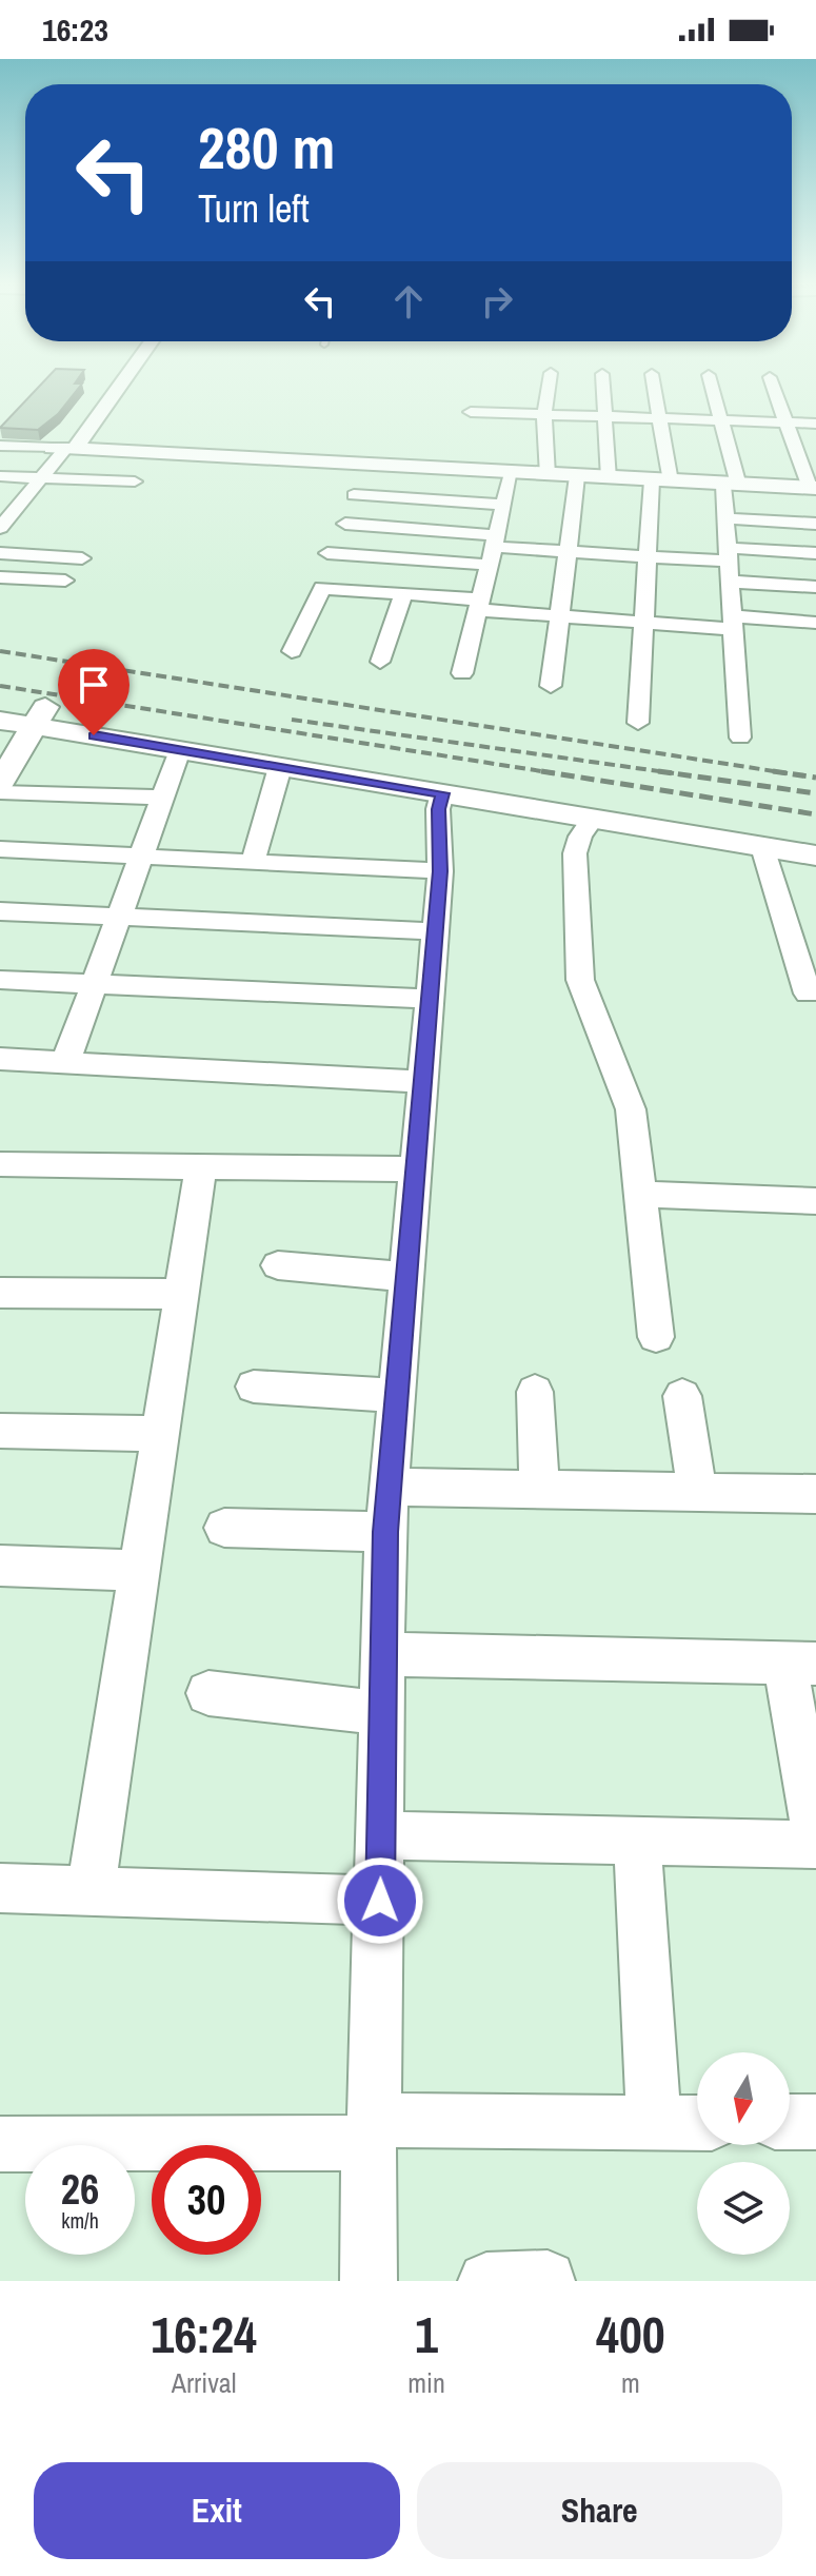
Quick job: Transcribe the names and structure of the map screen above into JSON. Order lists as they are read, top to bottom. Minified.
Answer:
{"north":"bottom","page":{"status":"16:23","turn":["280 m","Turn left"],"speed":"26 km/h","limit":"30","eta":["16:24","Arrival","1","min","400","m"],"buttons":["Exit","Share"]}}
